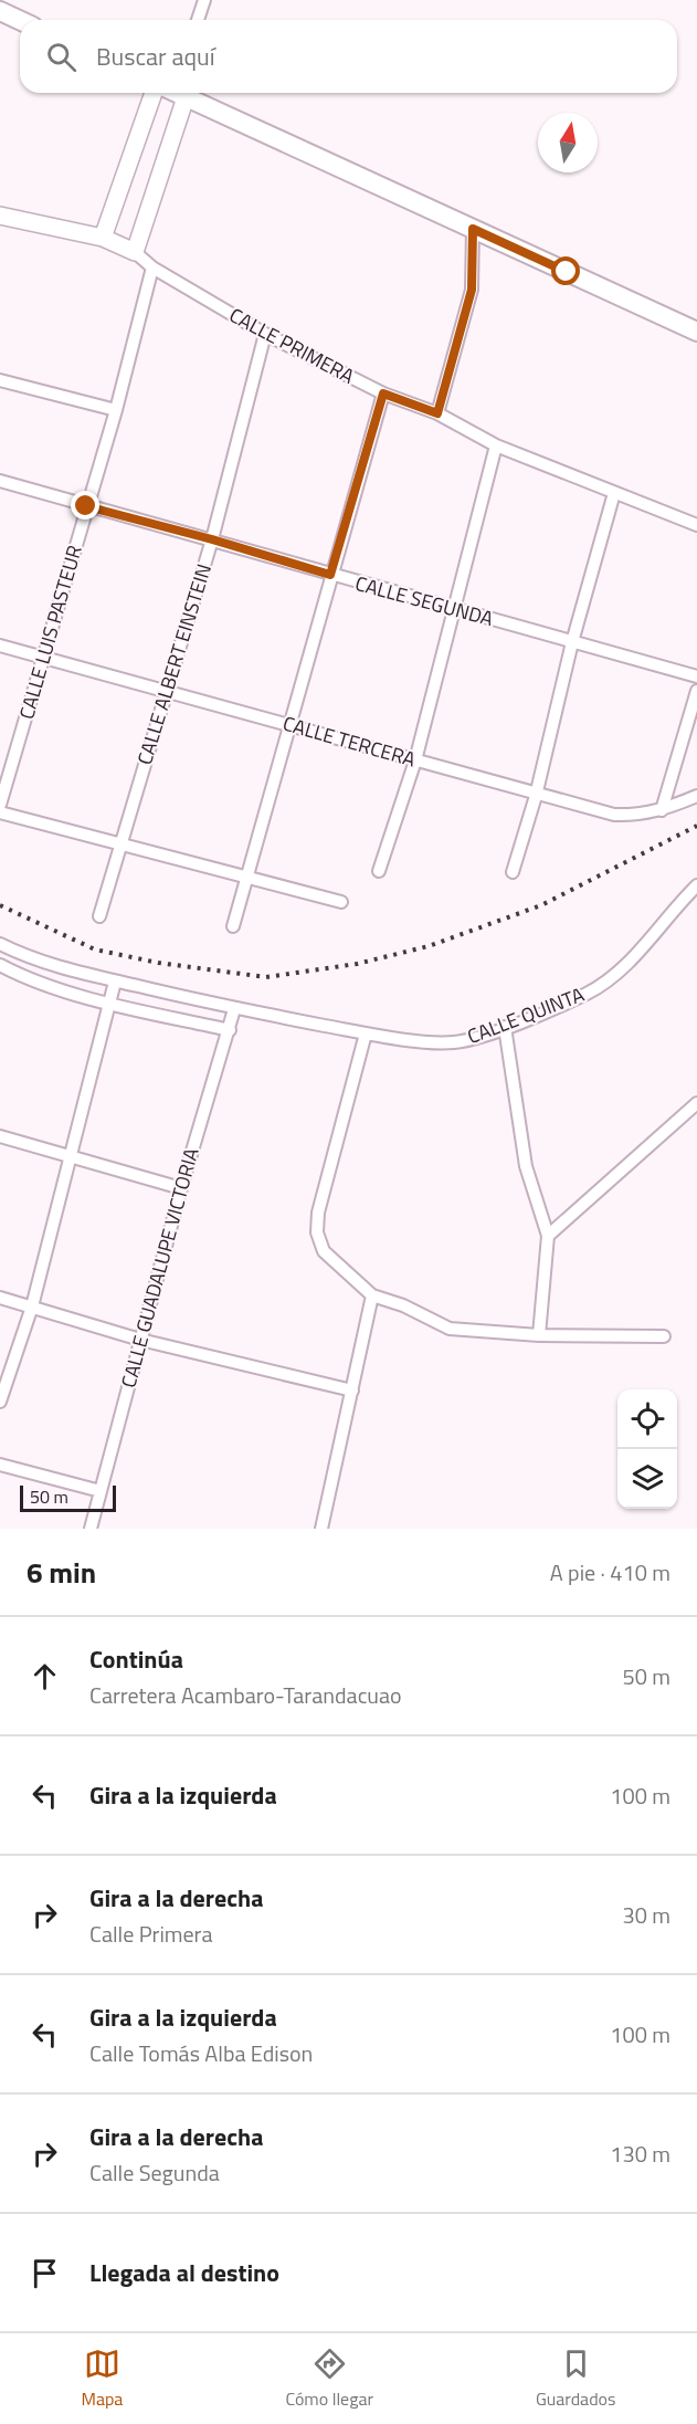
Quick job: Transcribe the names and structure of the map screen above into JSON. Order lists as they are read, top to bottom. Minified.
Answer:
{"streets":{"street":["CALLE PRIMERA","CALLE SEGUNDA","CALLE LUIS PASTEUR","CALLE ALBERT EINSTEIN","CALLE TERCERA","CALLE QUINTA","CALLE GUADALUPE VICTORIA"]},"crossings":[["CALLE PRIMERA","CALLE LUIS PASTEUR"],["CALLE PRIMERA","CALLE ALBERT EINSTEIN"],["CALLE SEGUNDA","CALLE LUIS PASTEUR"],["CALLE SEGUNDA","CALLE ALBERT EINSTEIN"],["CALLE LUIS PASTEUR","CALLE TERCERA"],["CALLE ALBERT EINSTEIN","CALLE TERCERA"],["CALLE QUINTA","CALLE GUADALUPE VICTORIA"]],"scale_bar":"50 m","north":"top","page":{"search":"Buscar aquí","scale":"50 m","heading":["6 min","A pie · 410 m"],"list":[["Continúa","Carretera Acambaro-Tarandacuao","50 m"],["Gira a la izquierda","100 m"],["Gira a la derecha","Calle Primera","30 m"],["Gira a la izquierda","Calle Tomás Alba Edison","100 m"],["Gira a la derecha","Calle Segunda","130 m"],"Llegada al destino"],"nav":["Mapa","Cómo llegar","Guardados"]}}
